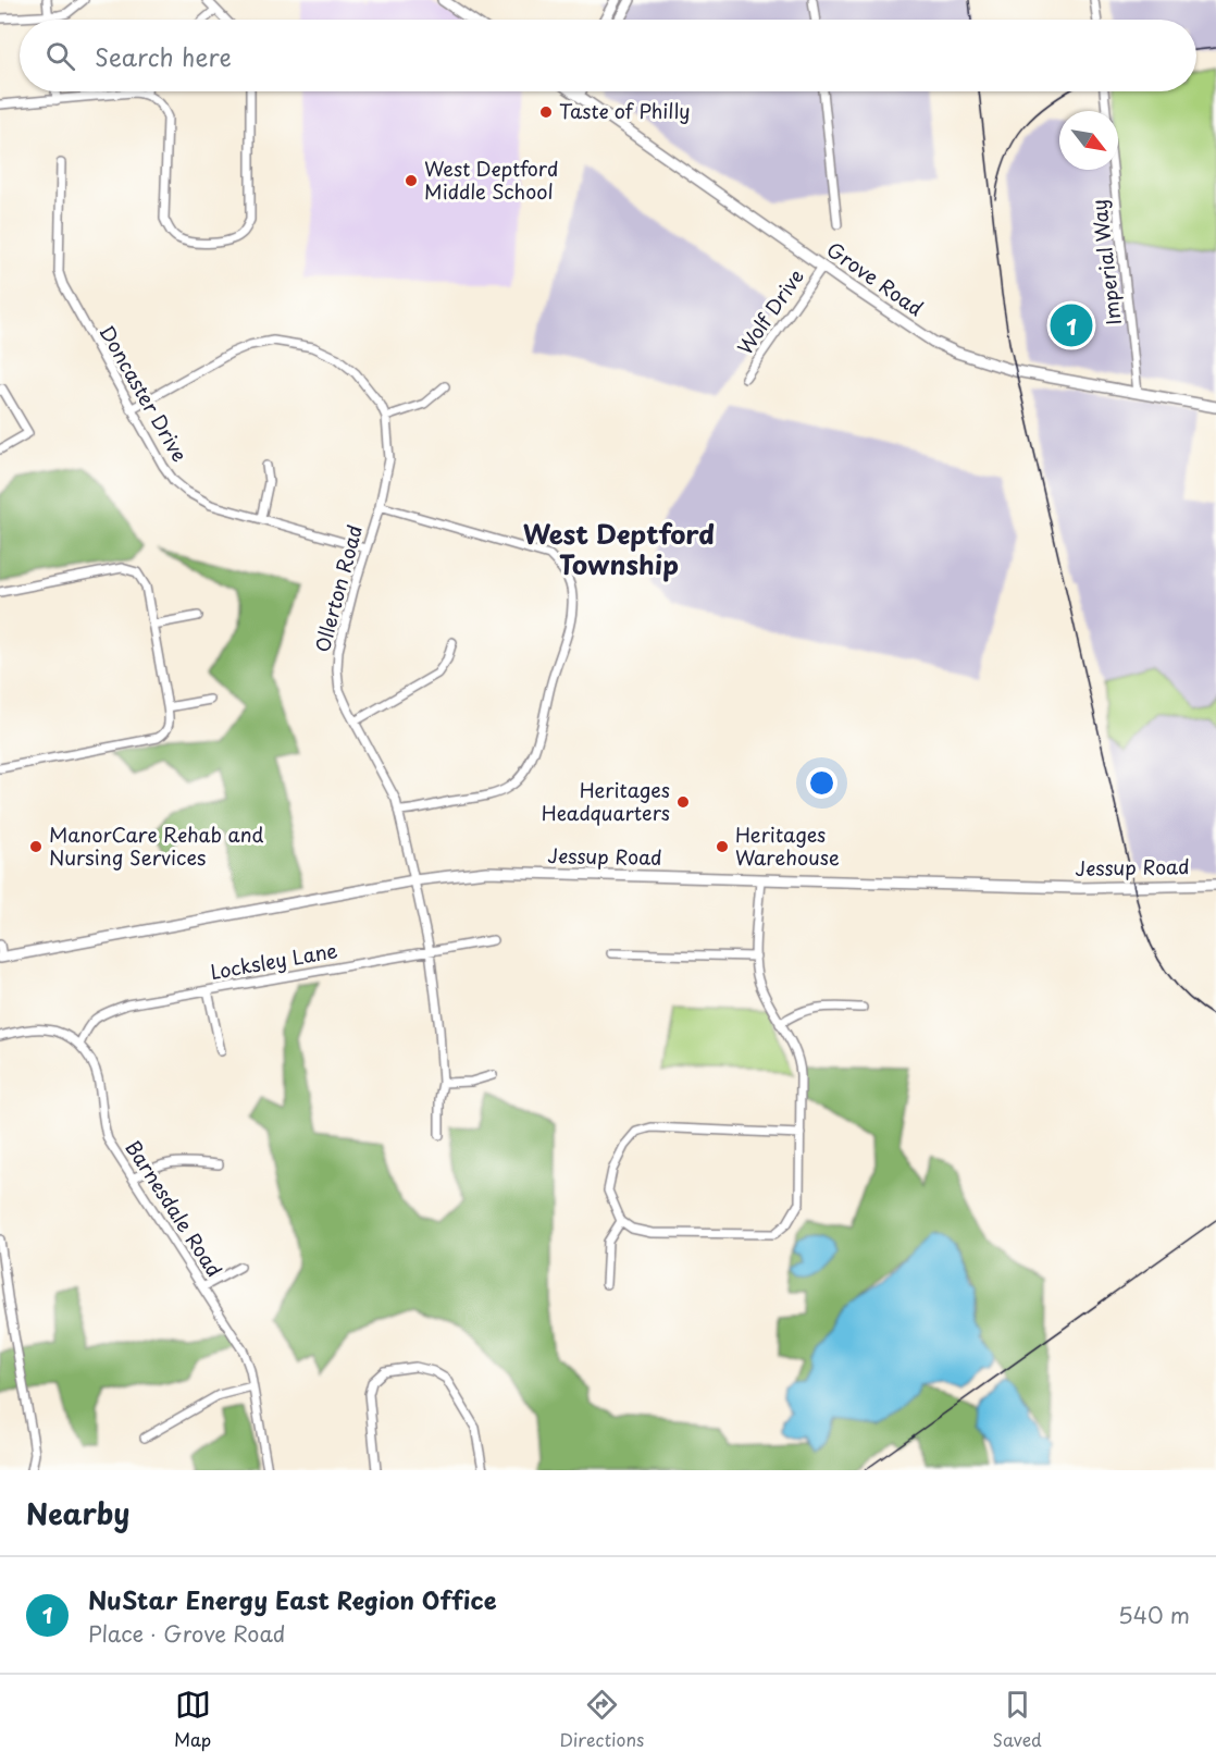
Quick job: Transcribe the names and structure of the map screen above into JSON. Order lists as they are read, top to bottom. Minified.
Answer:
{"streets":{"street":["Imperial Way","Grove Road","Wolf Drive","Doncaster Drive","Ollerton Road","Jessup Road","Locksley Lane","Barnesdale Road"]},"crossings":[["Imperial Way","Grove Road"],["Grove Road","Wolf Drive"],["Doncaster Drive","Ollerton Road"],["Ollerton Road","Jessup Road"],["Ollerton Road","Locksley Lane"],["Locksley Lane","Barnesdale Road"]],"districts":["West Deptford Township"],"places":["Taste of Philly","West Deptford Middle School","Heritages Headquarters","ManorCare Rehab and Nursing Services","Heritages Warehouse"],"north":"bottom right","page":{"search":"Search here","pins":"1","heading":"Nearby","list":[{"mark":"1","name":"NuStar Energy East Region Office","note":"Place · Grove Road","value":"540 m"}],"nav":["Map","Directions","Saved"]}}
